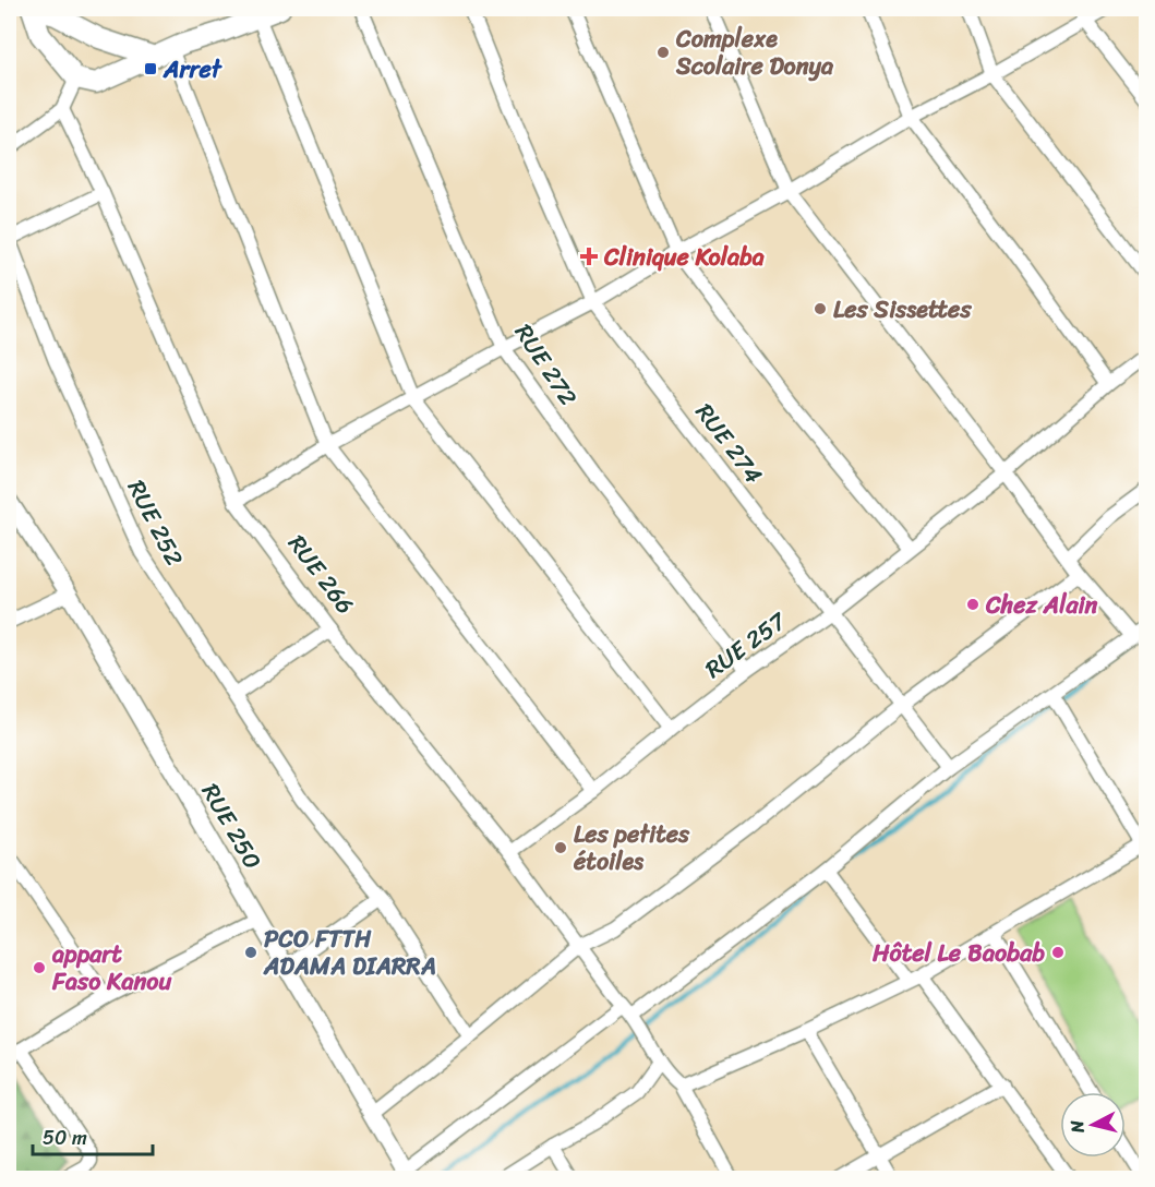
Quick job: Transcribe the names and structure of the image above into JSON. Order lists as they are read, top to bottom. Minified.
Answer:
{"streets":{"street":["RUE 272","RUE 274","RUE 252","RUE 266","RUE 257","RUE 250"]},"crossings":[["RUE 272","RUE 257"],["RUE 274","RUE 257"],["RUE 266","RUE 257"]],"places":{"other":["Complexe Scolaire Donya","Les Sissettes","Chez Alain","Les petites étoiles","PCO FTTH ADAMA DIARRA","Hôtel Le Baobab","appart Faso Kanou"],"transit":["Arret"],"health":["Clinique Kolaba"]},"scale_bar":"50 m","north":"left"}
